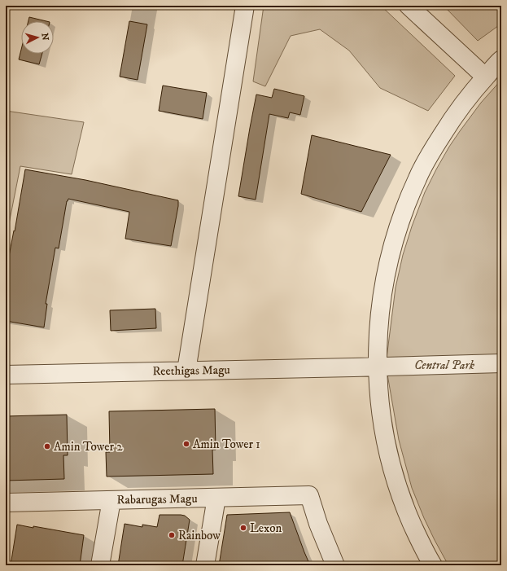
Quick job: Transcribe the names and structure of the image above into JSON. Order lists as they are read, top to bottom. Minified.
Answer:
{"streets":{"street":["Reethigas Magu","Rabarugas Magu"]},"parks":["Central Park"],"places":["Amin Tower 1","Amin Tower 2","Lexon","Rainbow"],"north":"right"}
